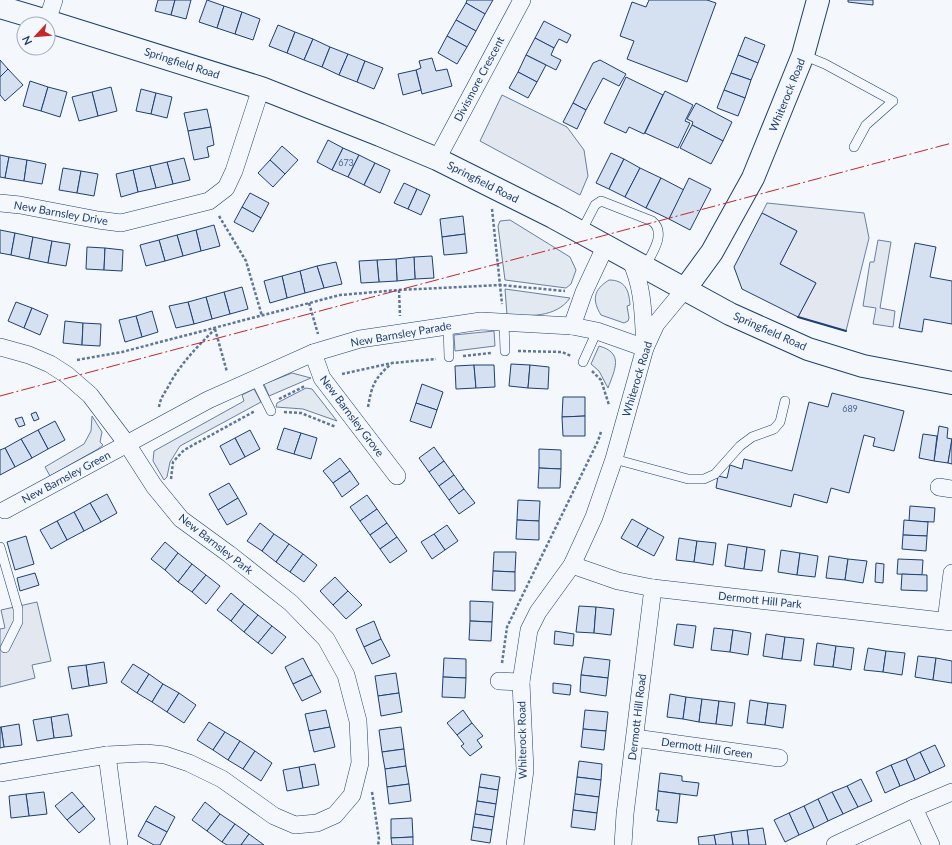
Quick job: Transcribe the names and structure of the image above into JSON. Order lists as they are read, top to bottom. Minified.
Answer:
{"streets":{"main road":["Springfield Road","Whiterock Road"],"street":["Divismore Crescent","New Barnsley Drive","New Barnsley Parade","New Barnsley Grove","New Barnsley Green","New Barnsley Park","Dermott Hill Park","Dermott Hill Road","Dermott Hill Green"]},"crossings":[["Springfield Road","Divismore Crescent"],["Springfield Road","Whiterock Road"],["Springfield Road","New Barnsley Drive"],["Whiterock Road","New Barnsley Parade"],["Whiterock Road","Dermott Hill Park"],["New Barnsley Parade","New Barnsley Grove"],["New Barnsley Parade","New Barnsley Green"],["New Barnsley Parade","New Barnsley Park"],["New Barnsley Green","New Barnsley Park"],["Dermott Hill Park","Dermott Hill Road"],["Dermott Hill Road","Dermott Hill Green"]],"house_numbers":["673","689"],"north":"bottom left"}
